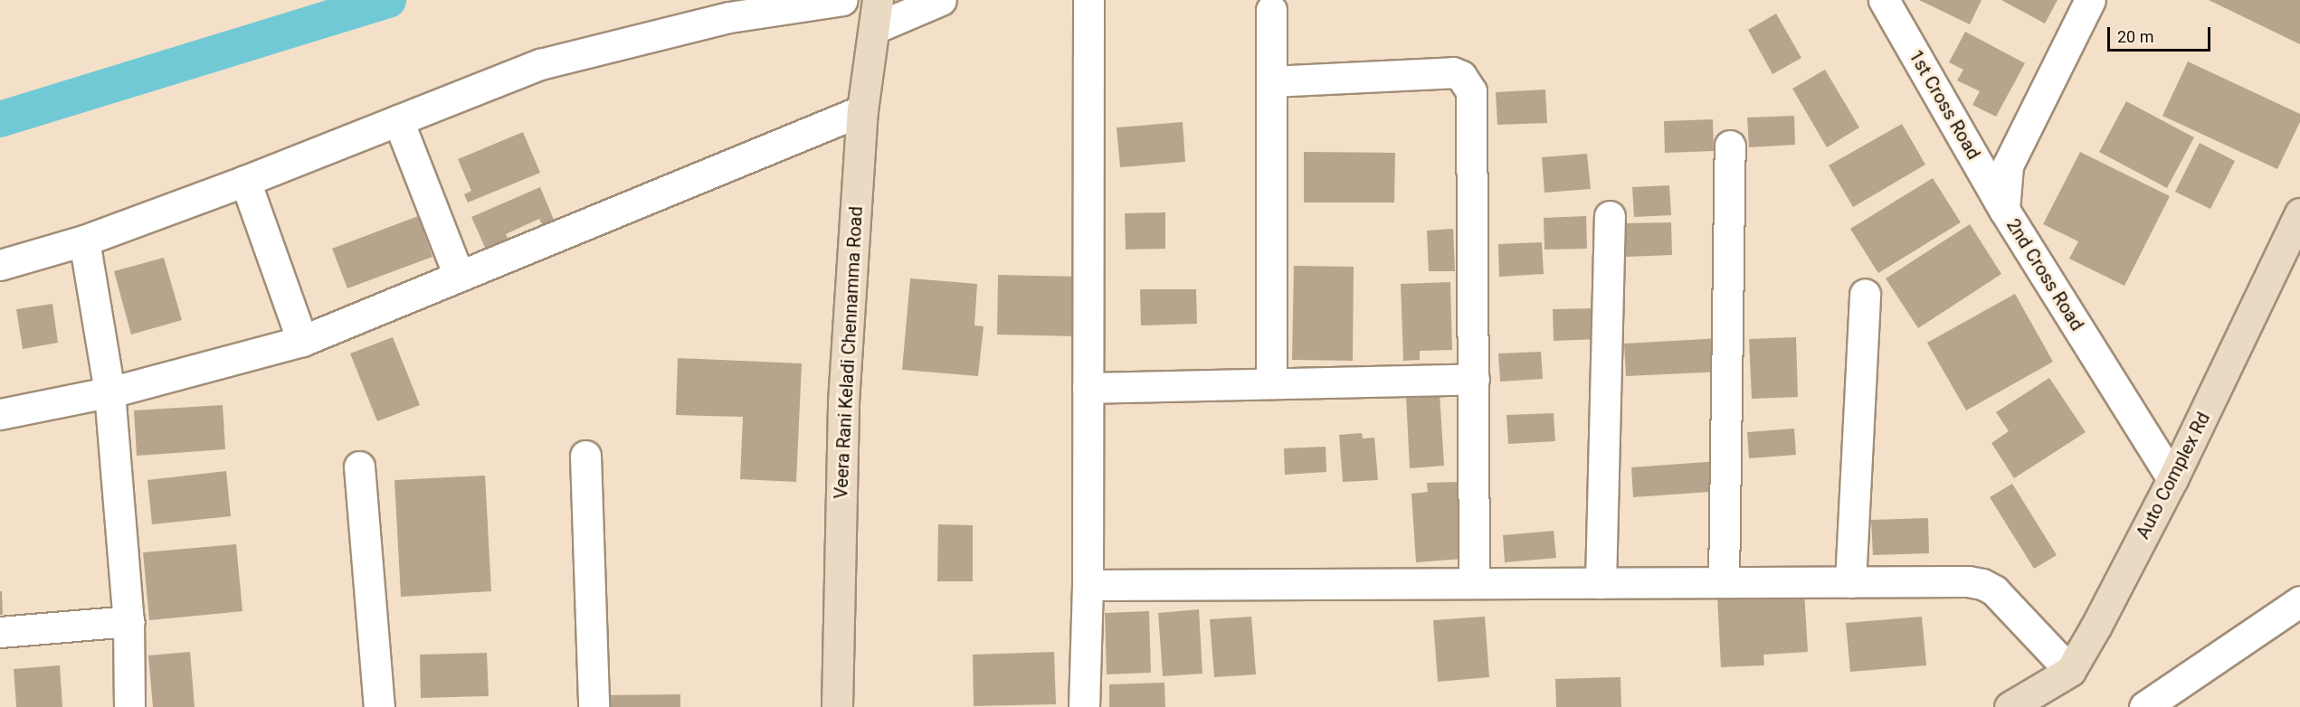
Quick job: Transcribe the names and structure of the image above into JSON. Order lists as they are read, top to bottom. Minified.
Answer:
{"streets":{"main road":["Veera Rani Keladi Chennamma Road","Auto Complex Rd"],"street":["1st Cross Road","2nd Cross Road"]},"crossings":[["1st Cross Road","2nd Cross Road"],["2nd Cross Road","Auto Complex Rd"]],"scale_bar":"20 m"}
